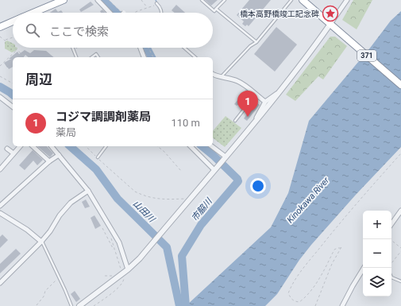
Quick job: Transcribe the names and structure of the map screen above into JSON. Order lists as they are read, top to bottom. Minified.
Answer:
{"streets":{"highway":["371"]},"water":["Kinokawa River","市脇川","山田川"],"places":{"place":["橋本高野橋竣工記念碑"]},"page":{"search":"ここで検索","heading":"周辺","pins":"1","list":[{"mark":"1","name":"コジマ調調剤薬局","note":"薬局","value":"110 m"}],"map_buttons":["+","−"]}}
